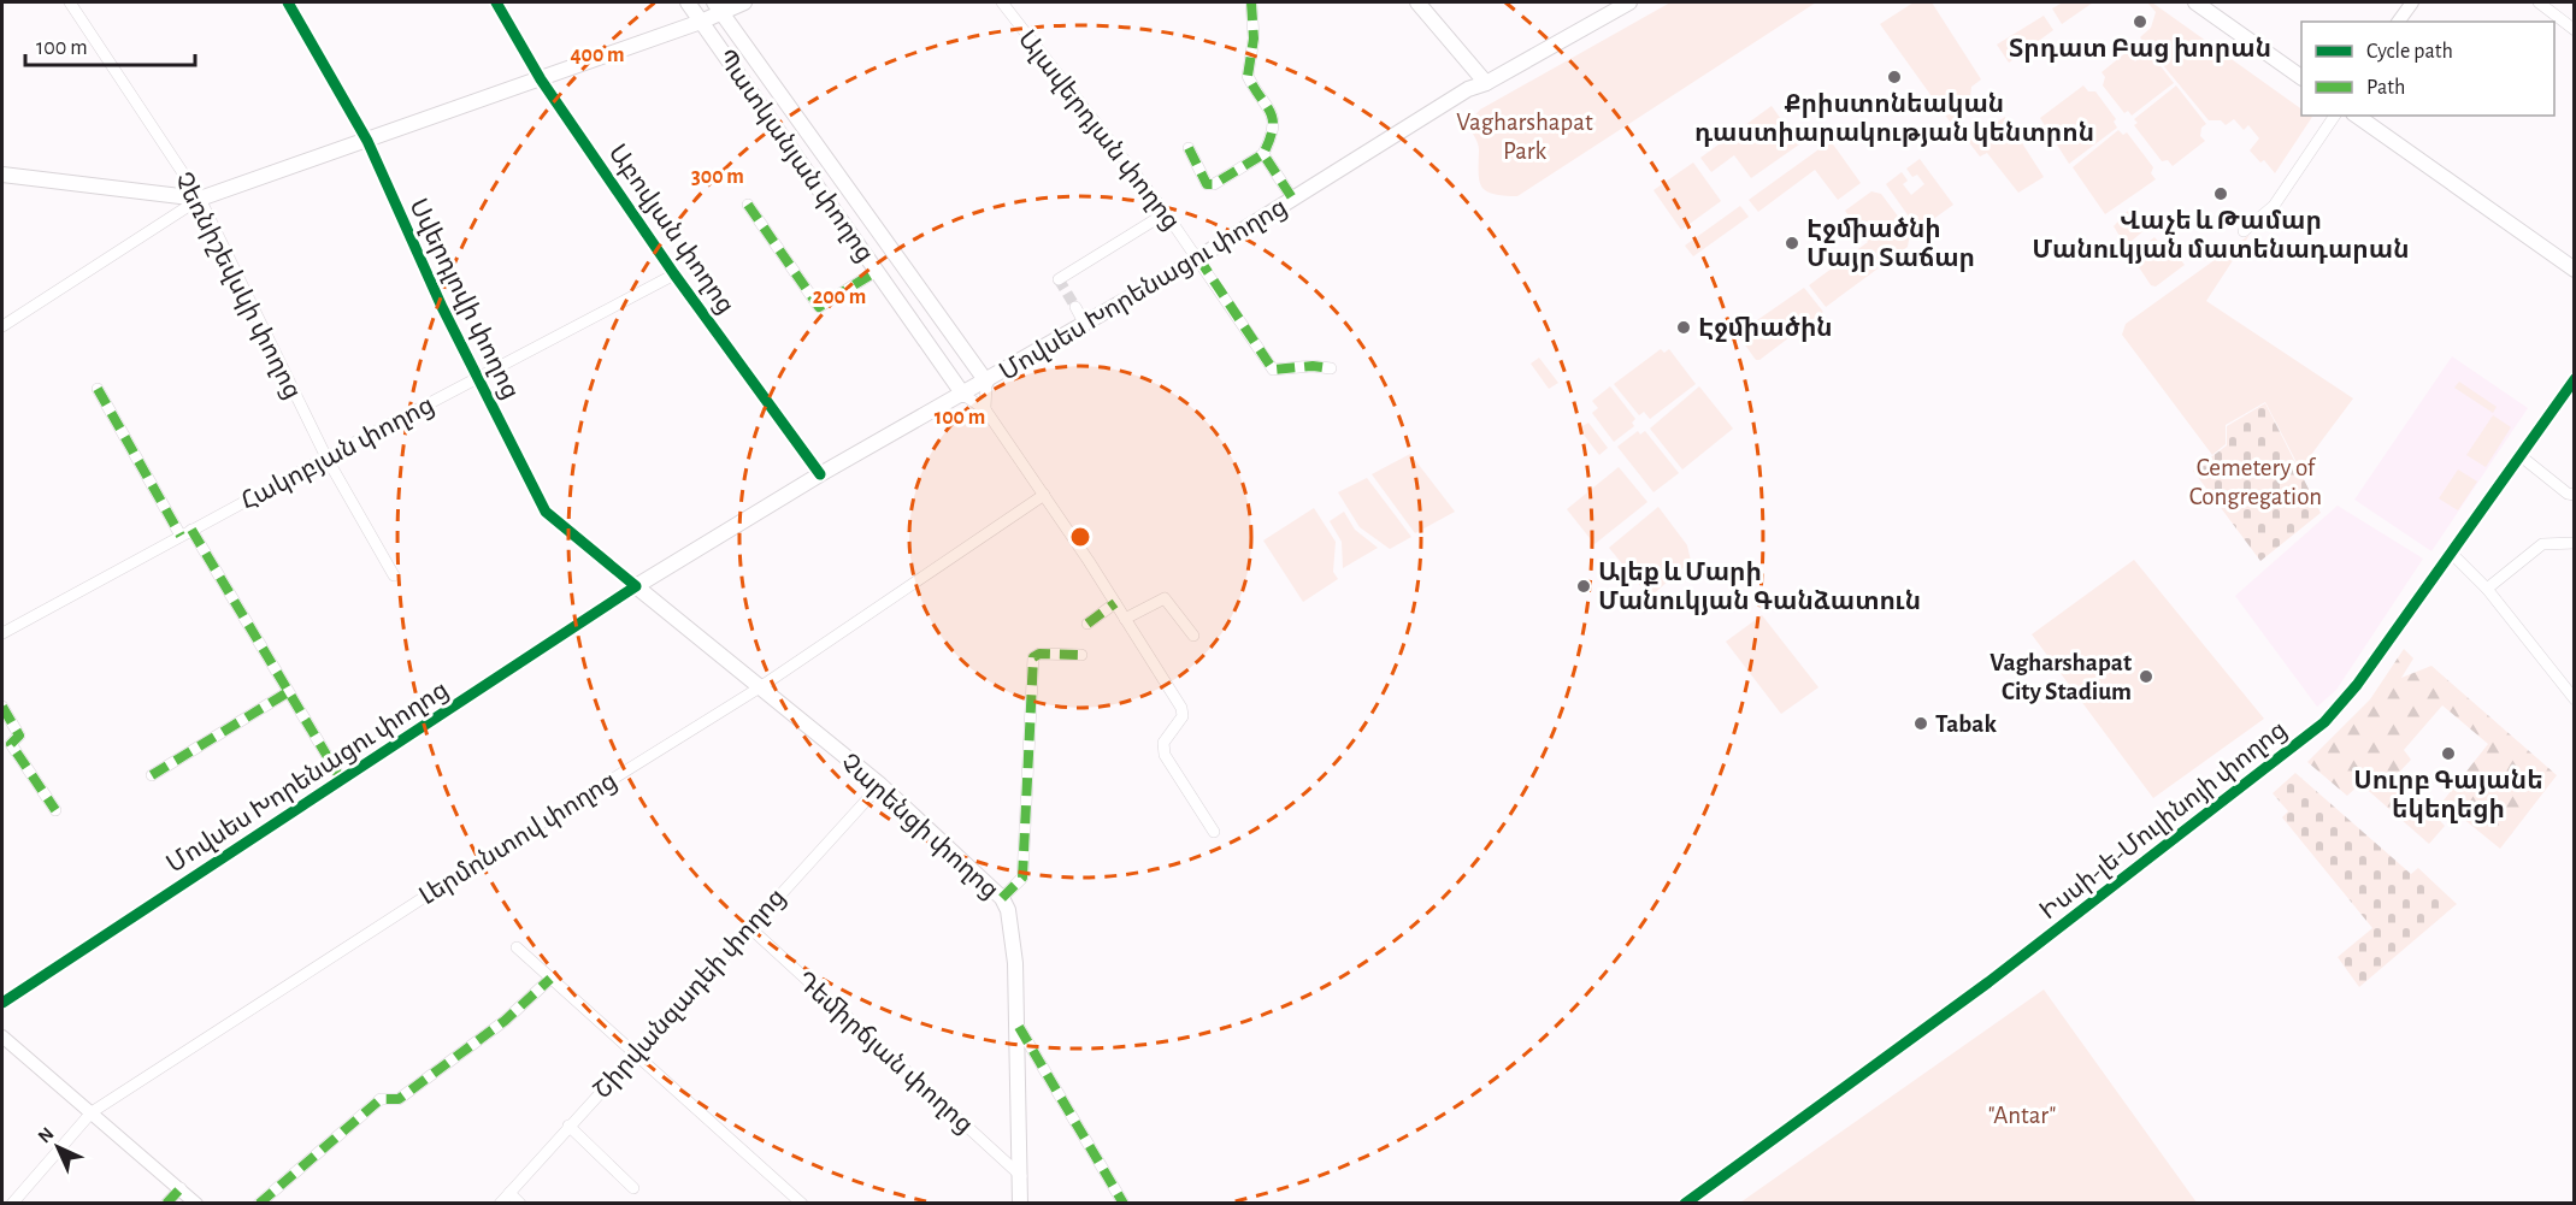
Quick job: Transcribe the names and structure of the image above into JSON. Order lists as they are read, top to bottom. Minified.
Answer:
{"streets":{"main road":["Պատկանյան փողոց","Մովսես Խորենացու փողոց","Չարենցի փողոց"],"street":["Ալավերդյան փողոց","Աբովյան փողոց","Չեռնիշեվսկի փողոց","Սվերդլովի փողոց","Հակոբյան փողոց","Իսսի-լե-Մուլինոյի փողոց","Լերմոնտով փողոց","Շիրվանզադեի փողոց","Դեմիրճյան փողոց"]},"crossings":[["Ալավերդյան փողոց","Մովսես Խորենացու փողոց"],["Պատկանյան փողոց","Մովսես Խորենացու փողոց"],["Պատկանյան փողոց","Լերմոնտով փողոց"],["Աբովյան փողոց","Մովսես Խորենացու փողոց"],["Աբովյան փողոց","Հակոբյան փողոց"],["Չեռնիշեվսկի փողոց","Հակոբյան փողոց"],["Մովսես Խորենացու փողոց","Սվերդլովի փողոց"],["Մովսես Խորենացու փողոց","Չարենցի փողոց"],["Սվերդլովի փողոց","Հակոբյան փողոց"],["Սվերդլովի փողոց","Չարենցի փողոց"],["Չարենցի փողոց","Լերմոնտով փողոց"],["Չարենցի փողոց","Շիրվանզադեի փողոց"],["Չարենցի փողոց","Դեմիրճյան փողոց"],["Շիրվանզադեի փողոց","Դեմիրճյան փողոց"]],"parks":["Vagharshapat Park","Cemetery of Congregation","\"Antar\""],"places":["Տրդատ Բաց խորան","Քրիստոնեական դաստիարակության կենտրոն","Վաչե և Թամար Մանուկյան մատենադարան","Էջմիածնի Մայր Տաճար","Էջմիածին","Ալեք և Մարի Մանուկյան Գանձատուն","Vagharshapat City Stadium","Tabak","Սուրբ Գայանե եկեղեցի"],"legend":["Cycle path","Path"],"scale_bar":"100 m","north":"top left","rings":["400 m","300 m","200 m","100 m"]}
